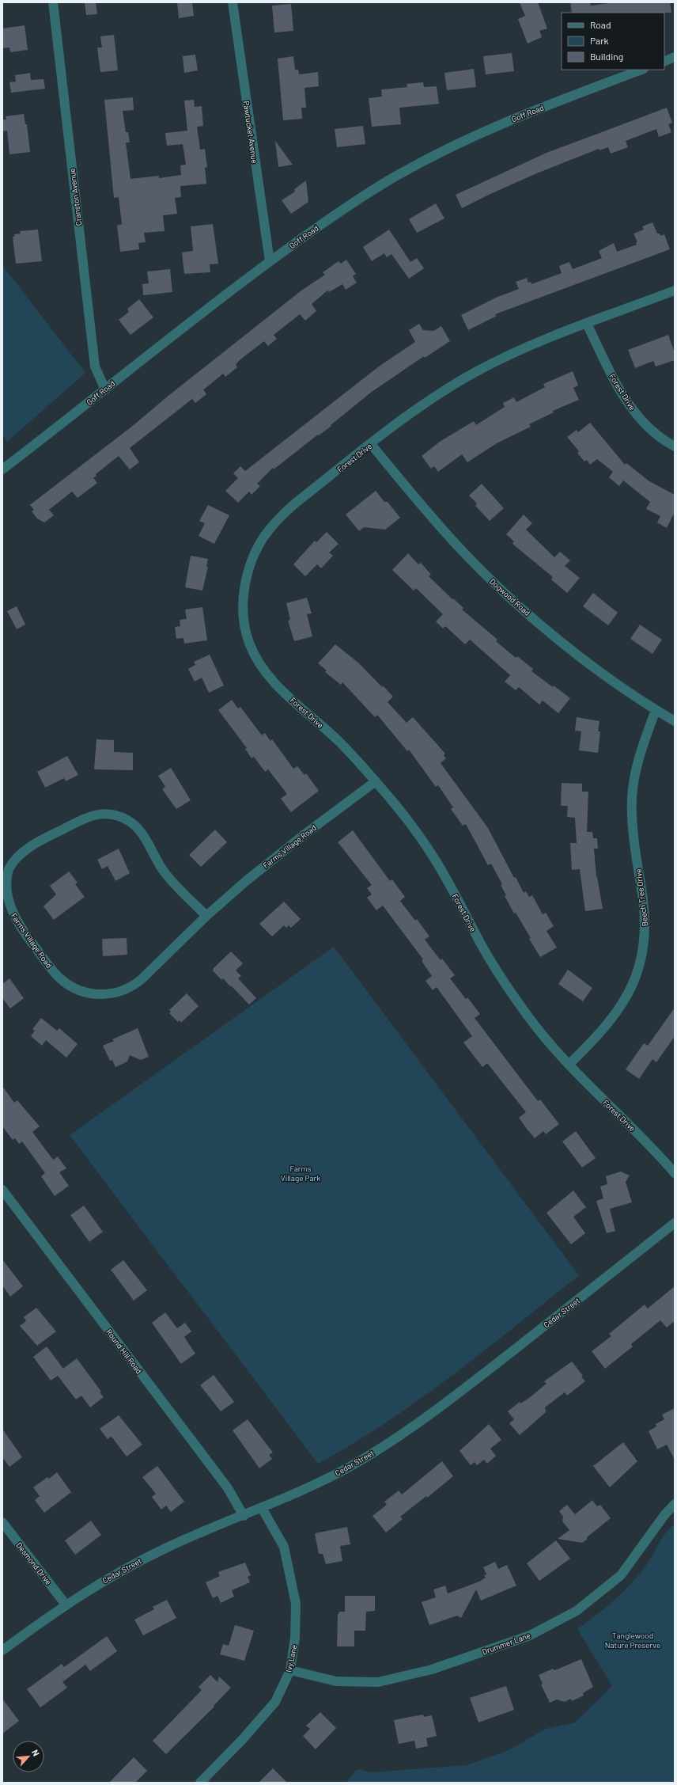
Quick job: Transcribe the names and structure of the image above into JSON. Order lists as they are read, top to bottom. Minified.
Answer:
{"streets":{"street":["Goff Road","Pawtucket Avenue","Cranston Avenue","Forest Drive","Dogwood Road","Farms Village Road","Beech Tree Drive","Cedar Street","Round Hill Road","Desmond Drive","Drummer Lane","Ivy Lane"]},"crossings":[["Goff Road","Pawtucket Avenue"],["Goff Road","Cranston Avenue"],["Forest Drive","Dogwood Road"],["Forest Drive","Farms Village Road"],["Forest Drive","Beech Tree Drive"],["Dogwood Road","Beech Tree Drive"],["Cedar Street","Round Hill Road"],["Cedar Street","Desmond Drive"],["Cedar Street","Ivy Lane"],["Drummer Lane","Ivy Lane"]],"parks":["Farms Village Park","Tanglewood Nature Preserve"],"legend":["Road","Park","Building"],"north":"top right"}
